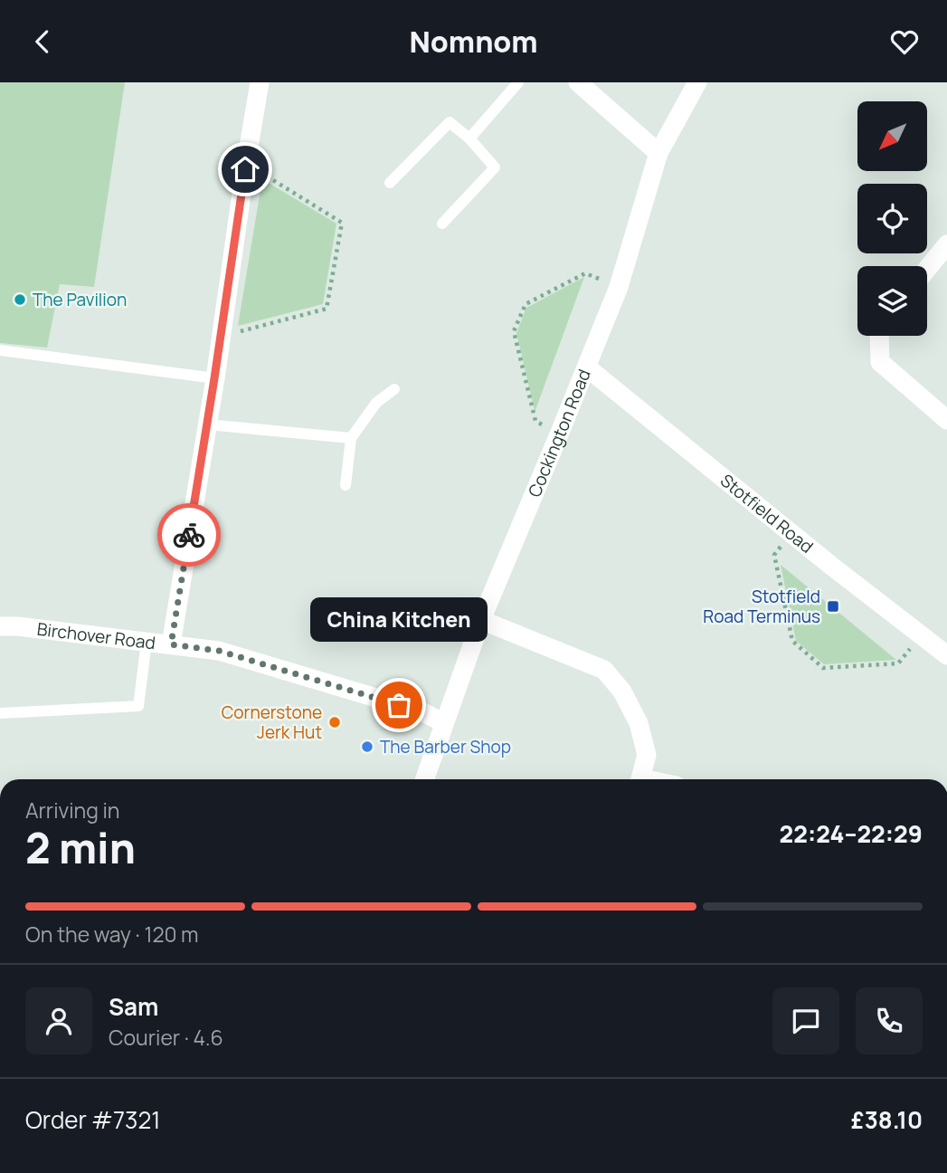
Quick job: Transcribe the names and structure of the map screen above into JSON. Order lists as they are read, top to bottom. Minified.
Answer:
{"streets":{"street":["Cockington Road","Stotfield Road","Birchover Road"]},"crossings":[["Cockington Road","Stotfield Road"],["Cockington Road","Birchover Road"]],"places":{"other":["The Pavilion","China Kitchen","Cornerstone Jerk Hut","The Barber Shop"],"transit":["Stotfield Road Terminus"]},"north":"bottom left","page":{"header":"Nomnom","bubble":"China Kitchen","heading":["2 min","Arriving in","22:24–22:29"],"panel":["Sam","Courier · 4.6","Order #7321","£38.10"],"bar":"On the way · 120 m"}}
